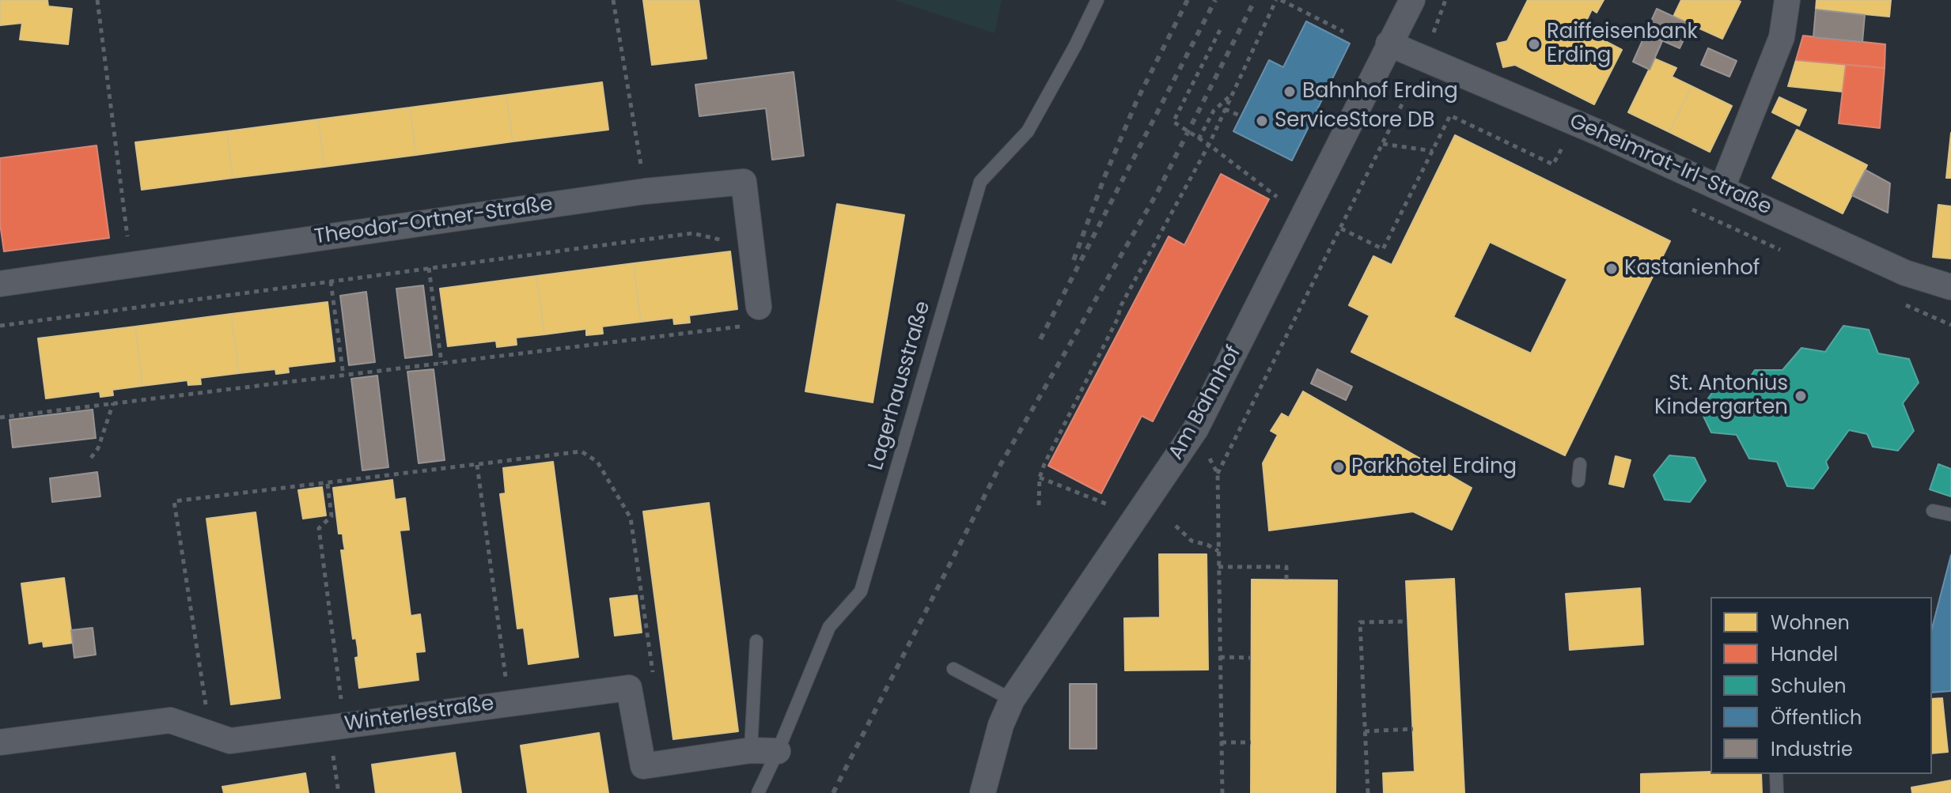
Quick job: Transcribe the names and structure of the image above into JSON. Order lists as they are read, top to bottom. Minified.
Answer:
{"streets":{"street":["Geheimrat-Irl-Straße","Theodor-Ortner-Straße","Am Bahnhof","Winterlestraße"],"lane":["Lagerhausstraße"]},"crossings":[["Geheimrat-Irl-Straße","Am Bahnhof"]],"places":["Raiffeisenbank Erding","Bahnhof Erding","ServiceStore DB","Kastanienhof","St. Antonius Kindergarten","Parkhotel Erding"],"legend":["Wohnen","Handel","Schulen","Öffentlich","Industrie"]}
